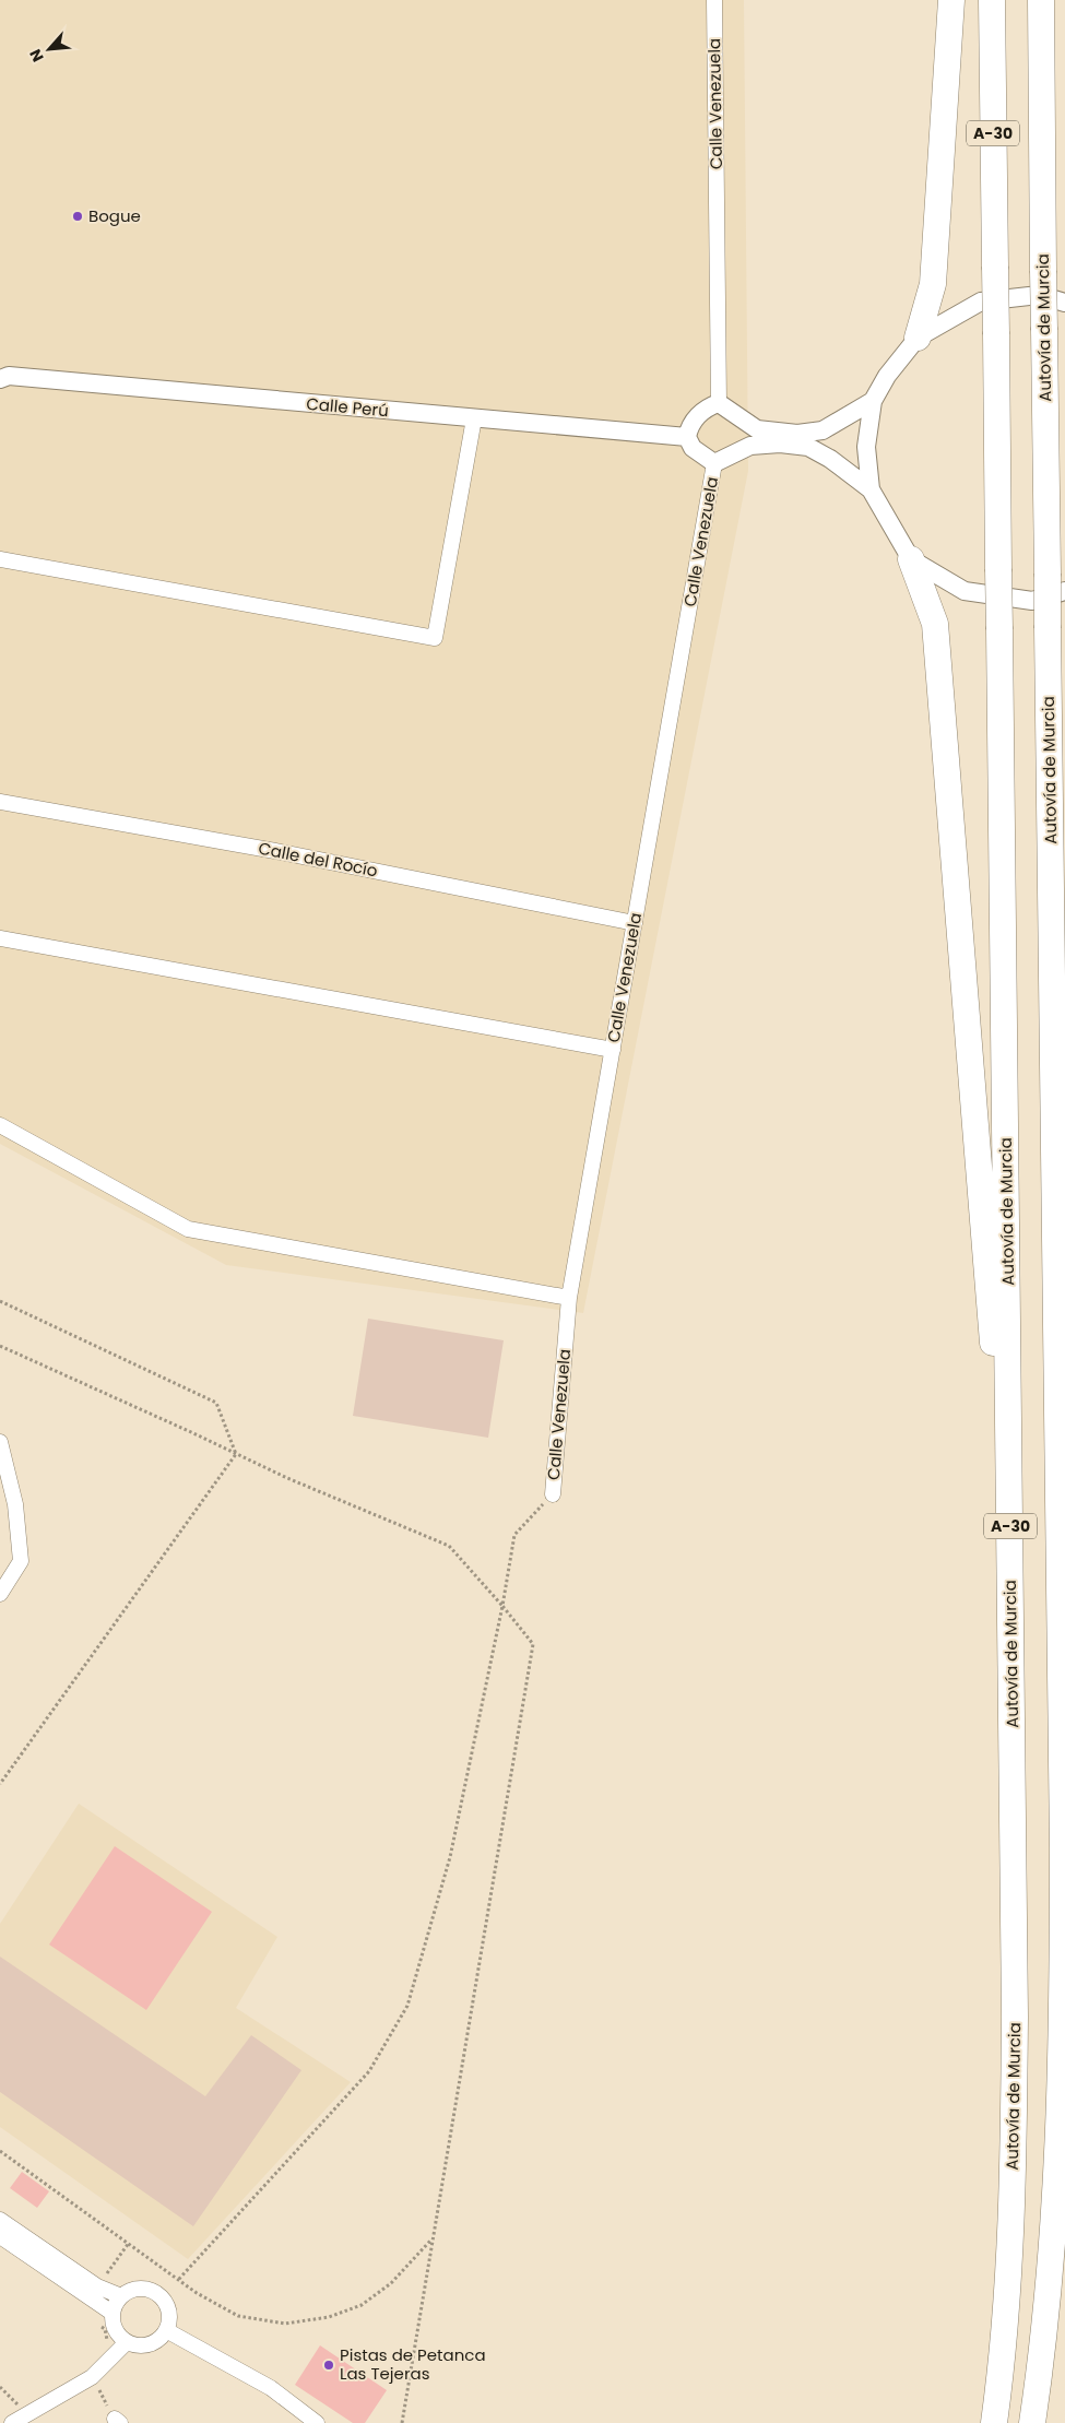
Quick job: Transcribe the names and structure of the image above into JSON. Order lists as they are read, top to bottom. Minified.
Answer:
{"streets":{"highway":["A-30","Autovía de Murcia"],"street":["Calle Venezuela","Calle Perú","Calle del Rocío"]},"crossings":[["Calle Venezuela","Calle del Rocío"]],"places":["Bogue","Pistas de Petanca Las Tejeras"],"north":"bottom left"}
